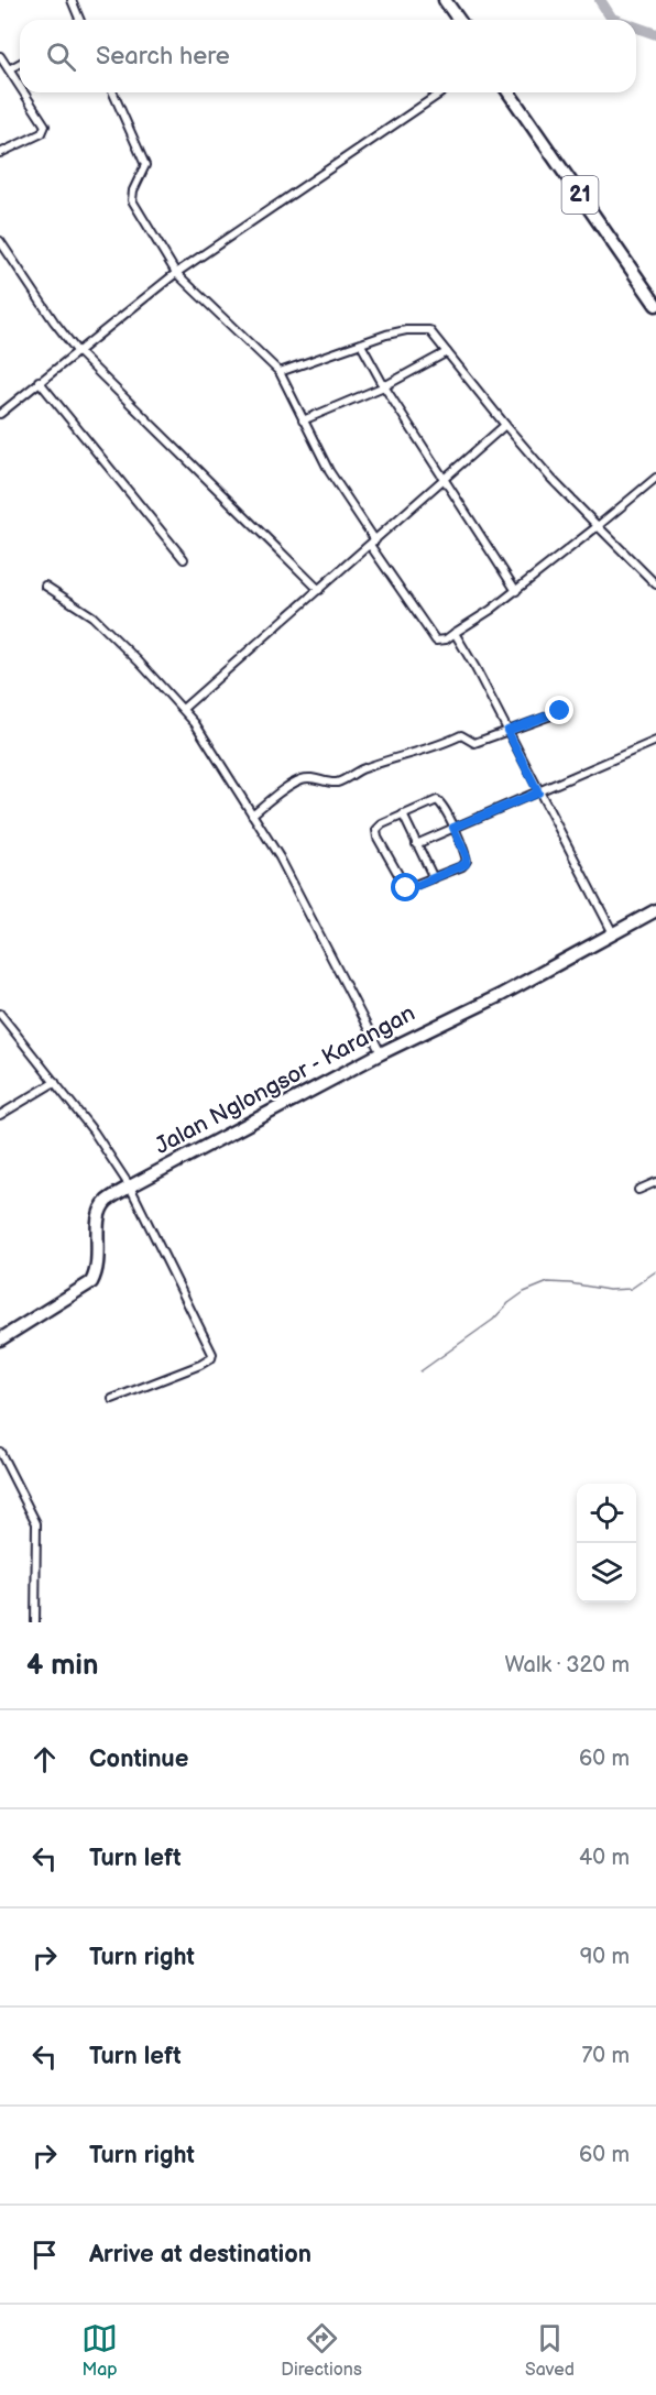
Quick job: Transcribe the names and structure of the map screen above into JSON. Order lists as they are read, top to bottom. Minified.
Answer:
{"streets":{"highway":["21","Jalan Nglongsor - Karangan"]},"page":{"search":"Search here","heading":["4 min","Walk · 320 m"],"list":[["Continue","60 m"],["Turn left","40 m"],["Turn right","90 m"],["Turn left","70 m"],["Turn right","60 m"],"Arrive at destination"],"nav":["Map","Directions","Saved"]}}
